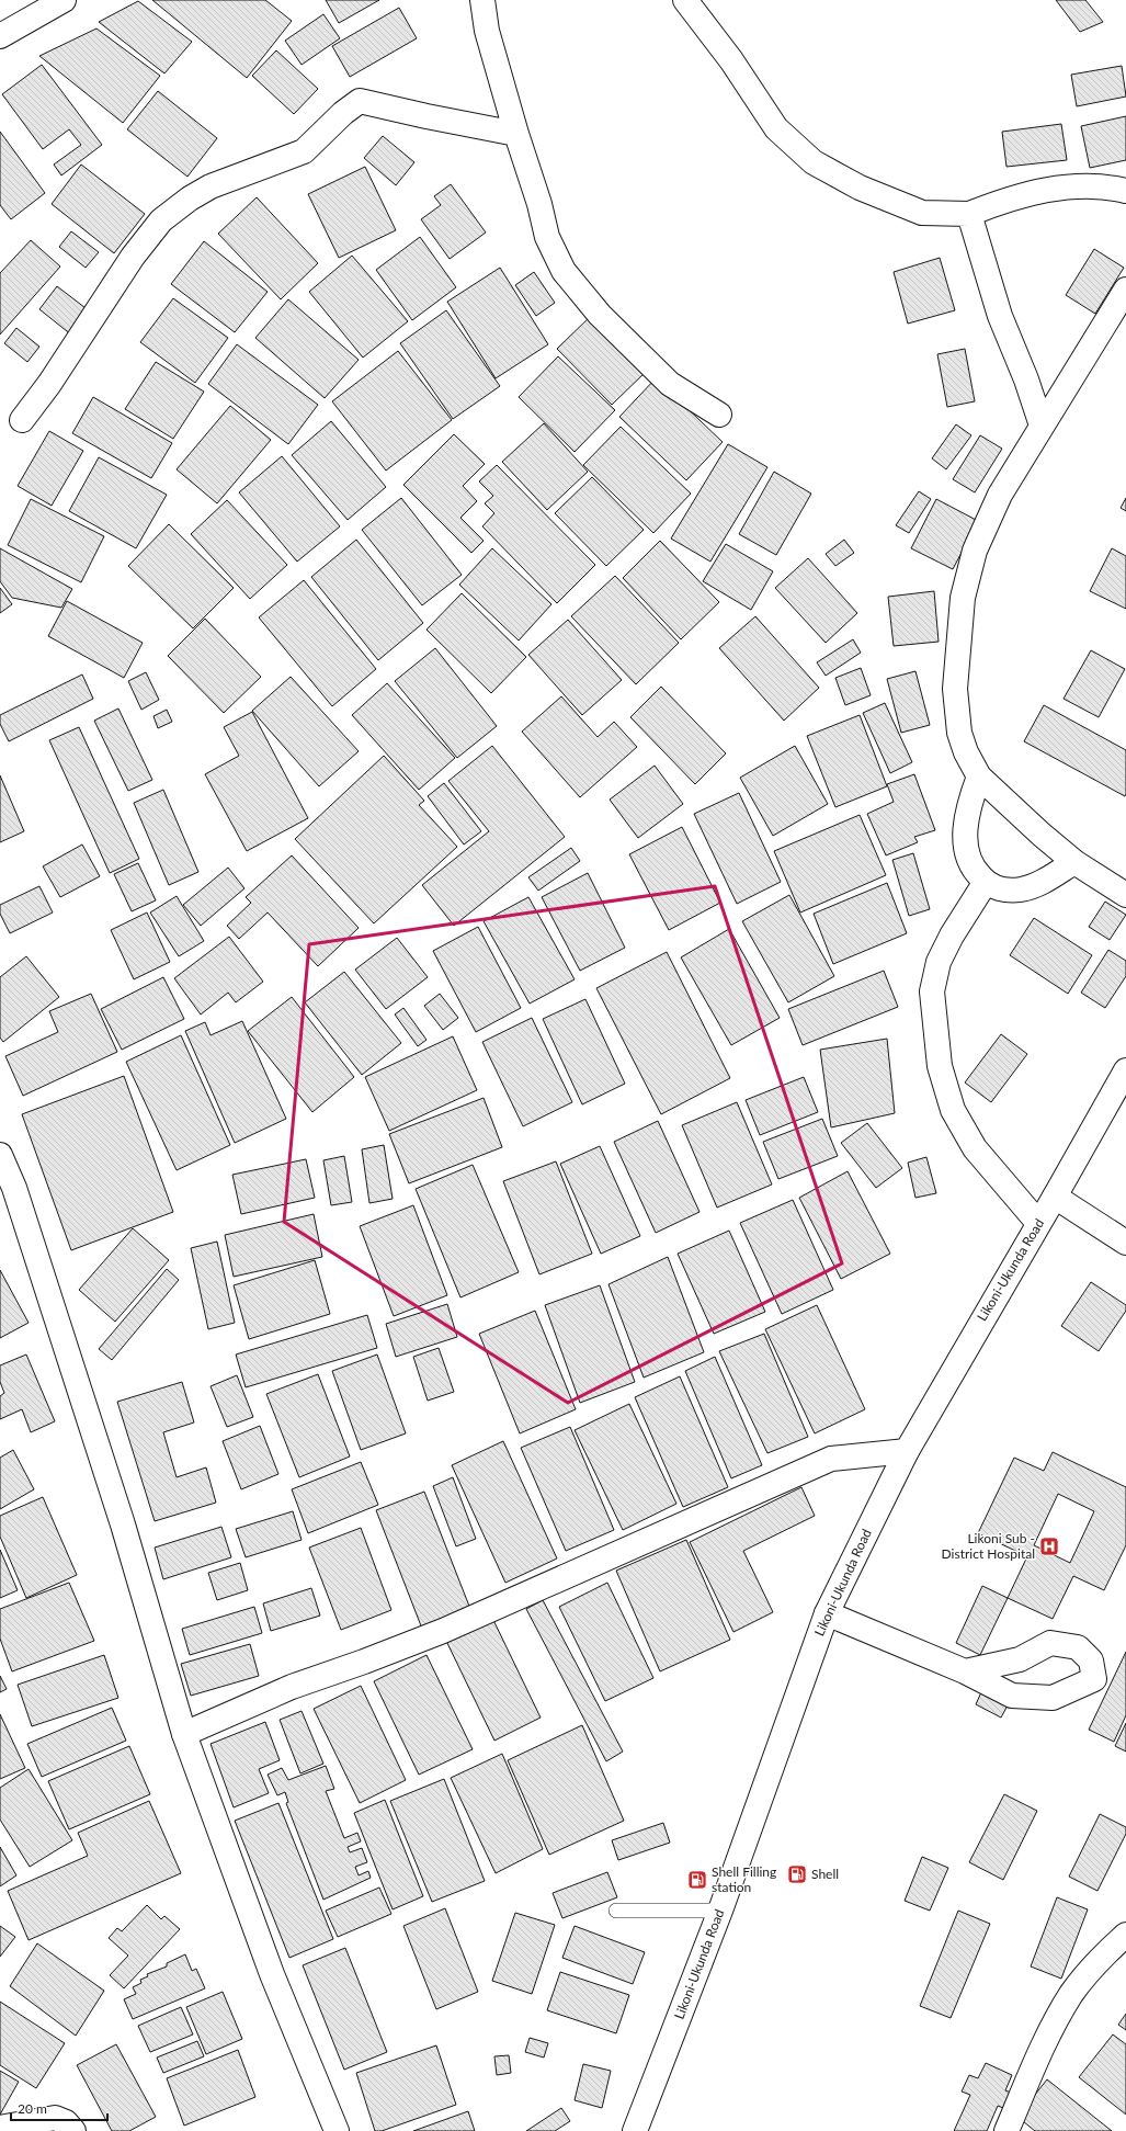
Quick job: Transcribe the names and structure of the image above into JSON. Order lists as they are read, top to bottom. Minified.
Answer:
{"streets":{"main road":["Likoni-Ukunda Road"]},"places":{"hospital":["Likoni Sub - District Hospital"],"fuel station":["Shell","Shell Filling station"]},"scale_bar":"20 m"}
